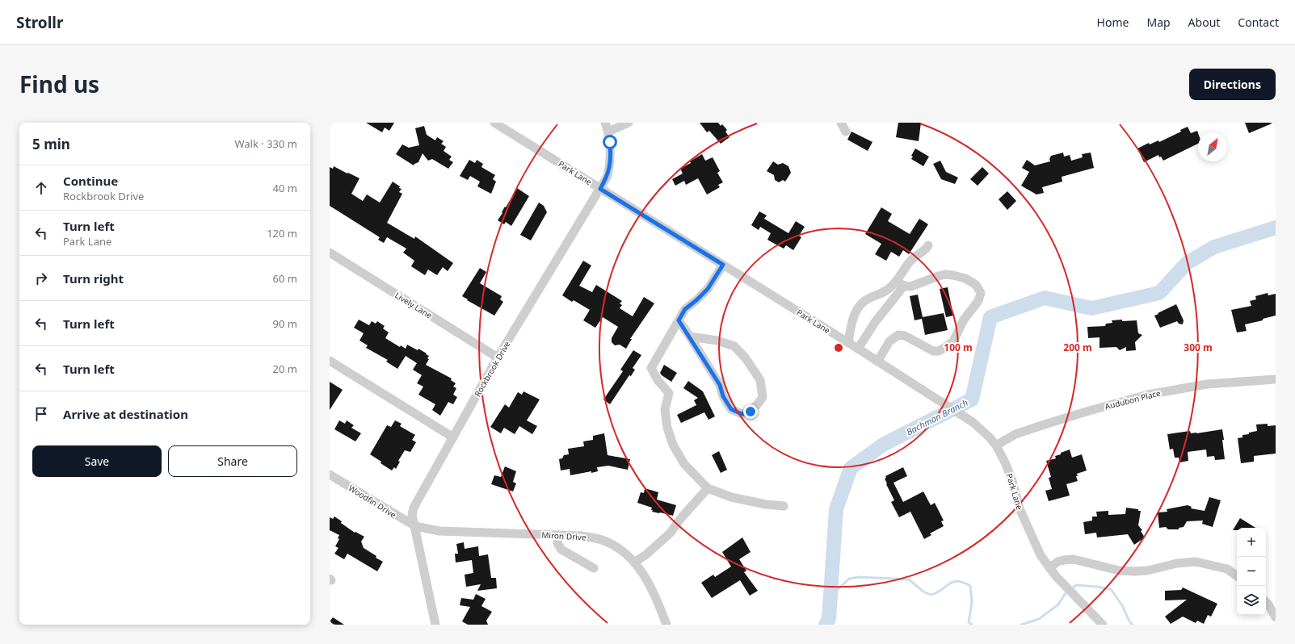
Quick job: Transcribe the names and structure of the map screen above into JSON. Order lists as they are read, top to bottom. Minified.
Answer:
{"streets":{"street":["Park Lane","Lively Lane","Rockbrook Drive","Audubon Place","Woodfin Drive","Miron Drive"]},"crossings":[["Park Lane","Rockbrook Drive"],["Park Lane","Audubon Place"],["Lively Lane","Rockbrook Drive"],["Rockbrook Drive","Woodfin Drive"],["Rockbrook Drive","Miron Drive"],["Woodfin Drive","Miron Drive"]],"water":["Bachman Branch"],"north":"top right","page":{"header":"Strollr","nav":["Home","Map","About","Contact"],"title":"Find us","buttons":["Directions",["Save","Share"]],"heading":["5 min","Walk · 330 m"],"list":[["Continue","Rockbrook Drive","40 m"],["Turn left","Park Lane","120 m"],["Turn right","60 m"],["Turn left","90 m"],["Turn left","20 m"],"Arrive at destination"],"map_buttons":["+","−"]},"rings":["100 m","200 m","300 m"]}
